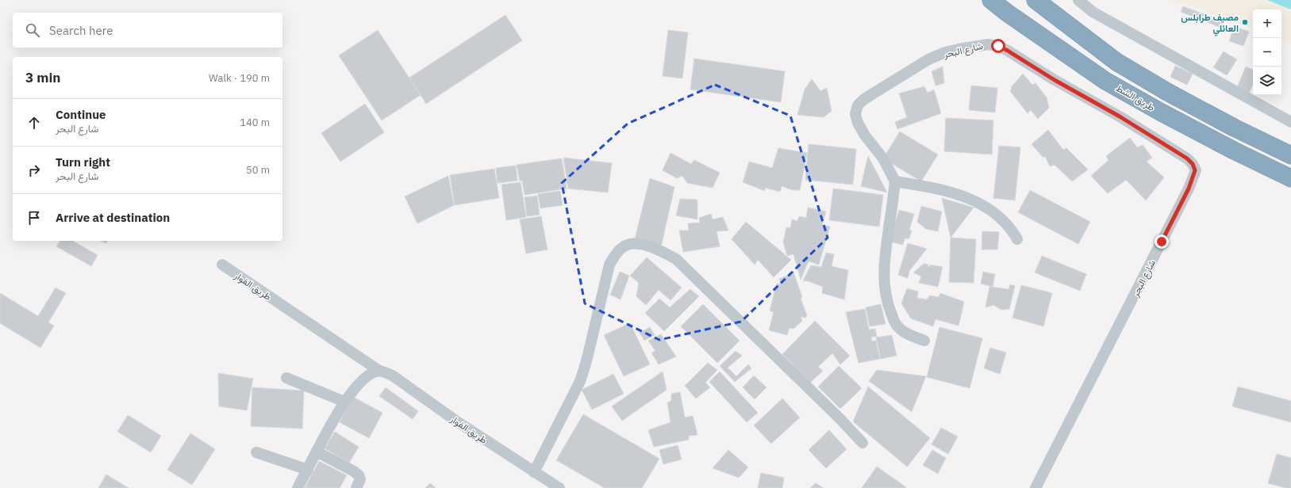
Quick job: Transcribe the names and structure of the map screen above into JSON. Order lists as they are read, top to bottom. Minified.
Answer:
{"streets":{"highway":["طريق الشط"],"street":["شارع البحر","طريق الفوار"]},"places":["مصيف طرابلس العائلي"],"page":{"map_buttons":["+","−"],"search":"Search here","heading":["3 min","Walk · 190 m"],"list":[["Continue","شارع البحر","140 m"],["Turn right","شارع البحر","50 m"],"Arrive at destination"]}}
